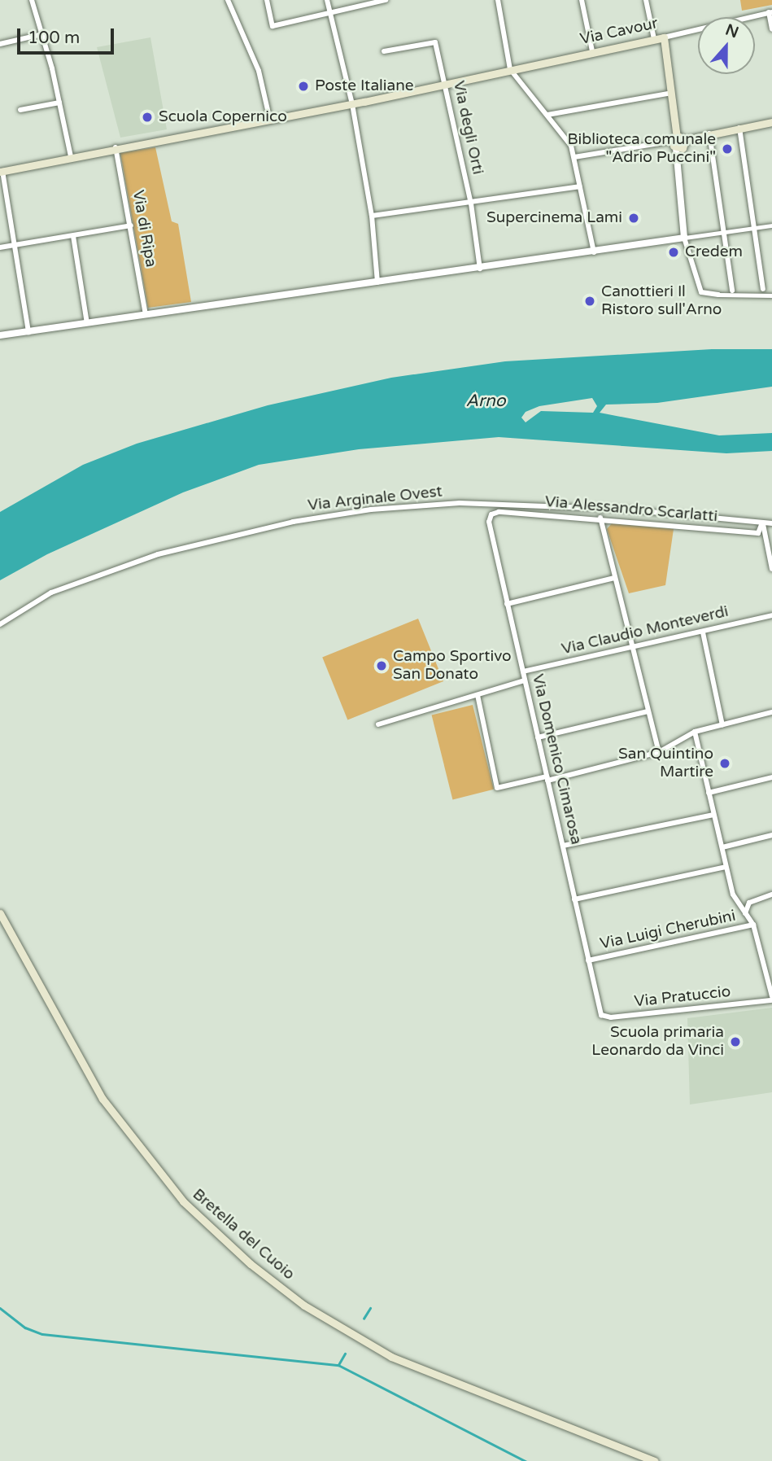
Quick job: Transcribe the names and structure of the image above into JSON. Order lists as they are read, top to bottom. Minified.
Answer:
{"streets":{"main road":["Via Cavour","Bretella del Cuoio"],"street":["Via degli Orti","Via di Ripa","Via Arginale Ovest","Via Alessandro Scarlatti","Via Claudio Monteverdi","Via Domenico Cimarosa","Via Luigi Cherubini","Via Pratuccio"]},"crossings":[["Via Cavour","Via degli Orti"],["Via Cavour","Via di Ripa"],["Via Arginale Ovest","Via Alessandro Scarlatti"],["Via Alessandro Scarlatti","Via Domenico Cimarosa"],["Via Claudio Monteverdi","Via Domenico Cimarosa"],["Via Domenico Cimarosa","Via Luigi Cherubini"],["Via Domenico Cimarosa","Via Pratuccio"]],"water":["Arno"],"places":["Poste Italiane","Scuola Copernico","Biblioteca comunale \"Adrio Puccini\"","Supercinema Lami","Credem","Canottieri Il Ristoro sull'Arno","Campo Sportivo San Donato","San Quintino Martire","Scuola primaria Leonardo da Vinci"],"scale_bar":"100 m","north":"top"}
